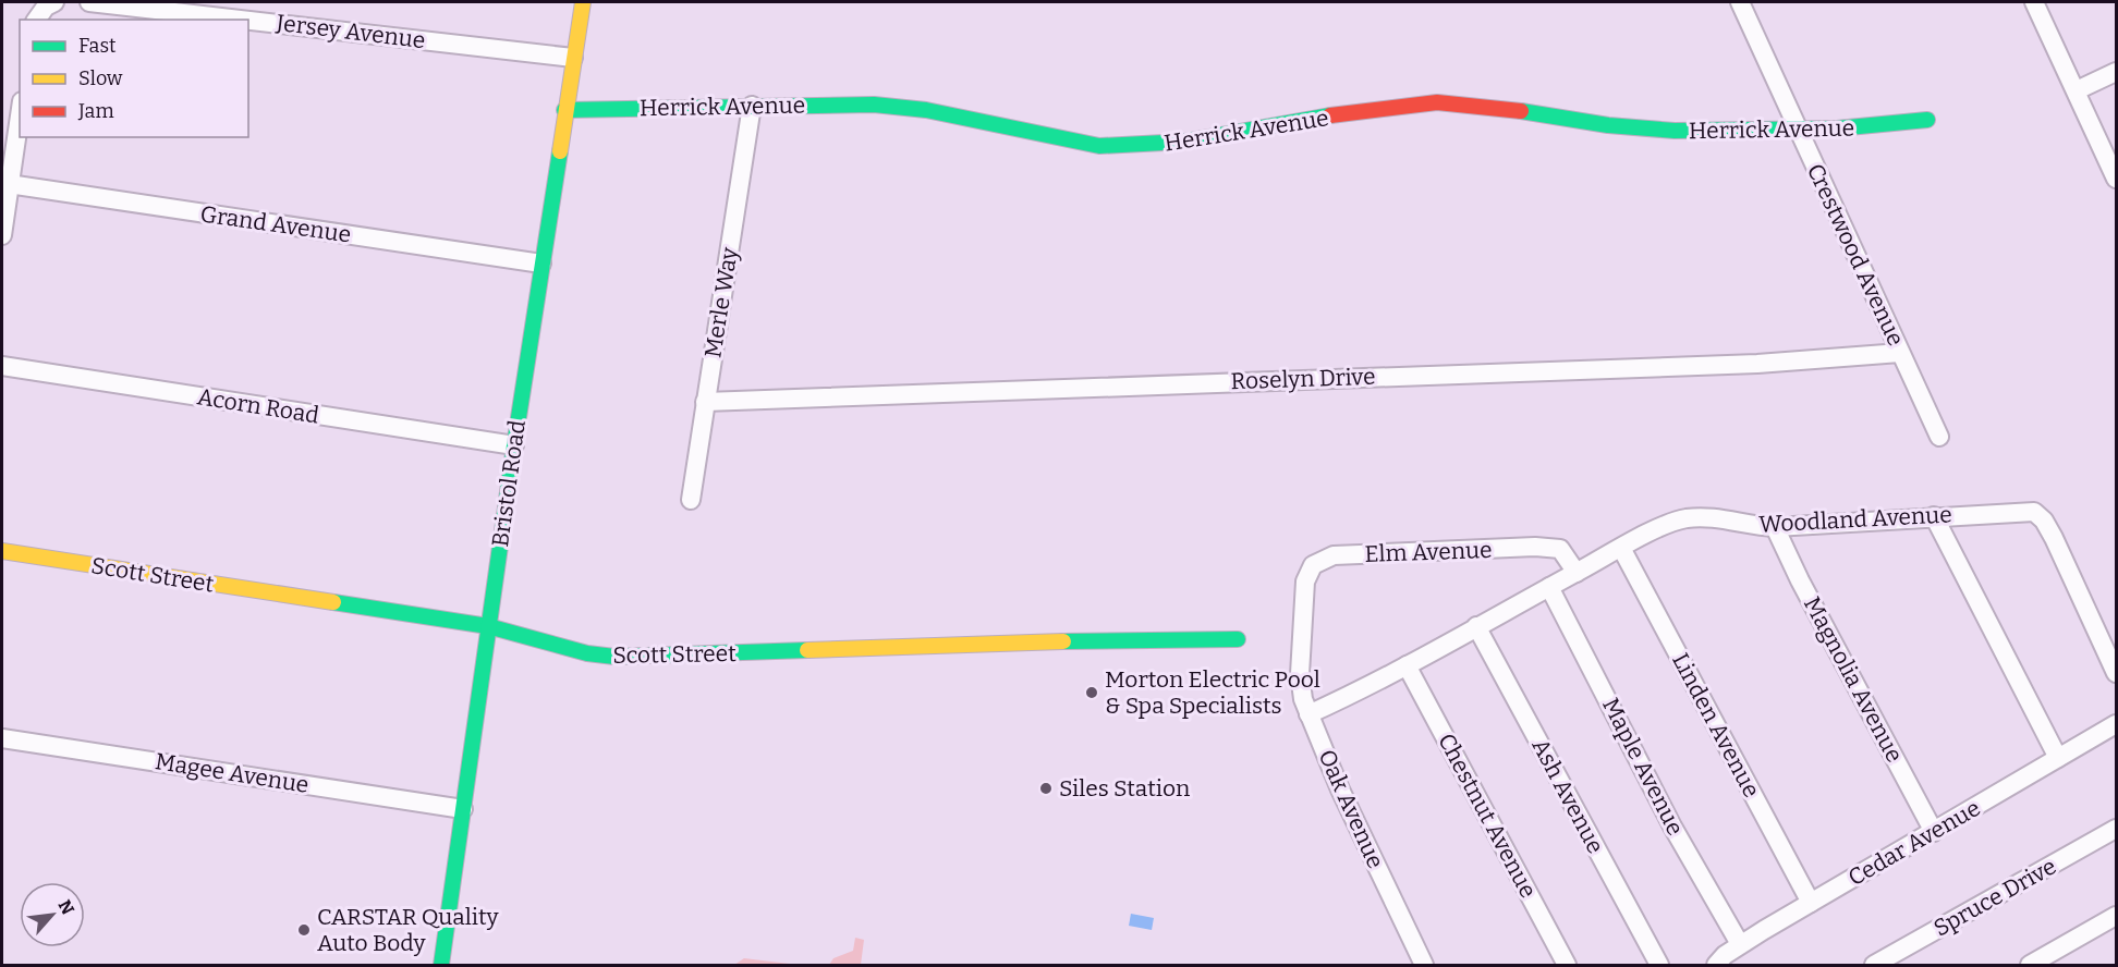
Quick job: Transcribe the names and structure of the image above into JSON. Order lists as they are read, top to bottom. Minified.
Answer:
{"streets":{"street":["Jersey Avenue","Herrick Avenue","Grand Avenue","Crestwood Avenue","Merle Way","Roselyn Drive","Acorn Road","Bristol Road","Woodland Avenue","Elm Avenue","Scott Street","Magnolia Avenue","Linden Avenue","Maple Avenue","Magee Avenue","Ash Avenue","Oak Avenue","Chestnut Avenue","Cedar Avenue","Spruce Drive"]},"crossings":[["Jersey Avenue","Bristol Road"],["Herrick Avenue","Crestwood Avenue"],["Herrick Avenue","Merle Way"],["Herrick Avenue","Bristol Road"],["Grand Avenue","Bristol Road"],["Crestwood Avenue","Roselyn Drive"],["Merle Way","Roselyn Drive"],["Acorn Road","Bristol Road"],["Bristol Road","Scott Street"],["Bristol Road","Magee Avenue"],["Woodland Avenue","Elm Avenue"],["Woodland Avenue","Magnolia Avenue"],["Woodland Avenue","Linden Avenue"],["Woodland Avenue","Maple Avenue"],["Woodland Avenue","Ash Avenue"],["Woodland Avenue","Oak Avenue"],["Woodland Avenue","Chestnut Avenue"],["Elm Avenue","Oak Avenue"],["Magnolia Avenue","Cedar Avenue"],["Linden Avenue","Cedar Avenue"],["Maple Avenue","Cedar Avenue"]],"places":["Morton Electric Pool & Spa Specialists","Siles Station","CARSTAR Quality Auto Body"],"legend":["Fast","Slow","Jam"],"north":"top right"}
